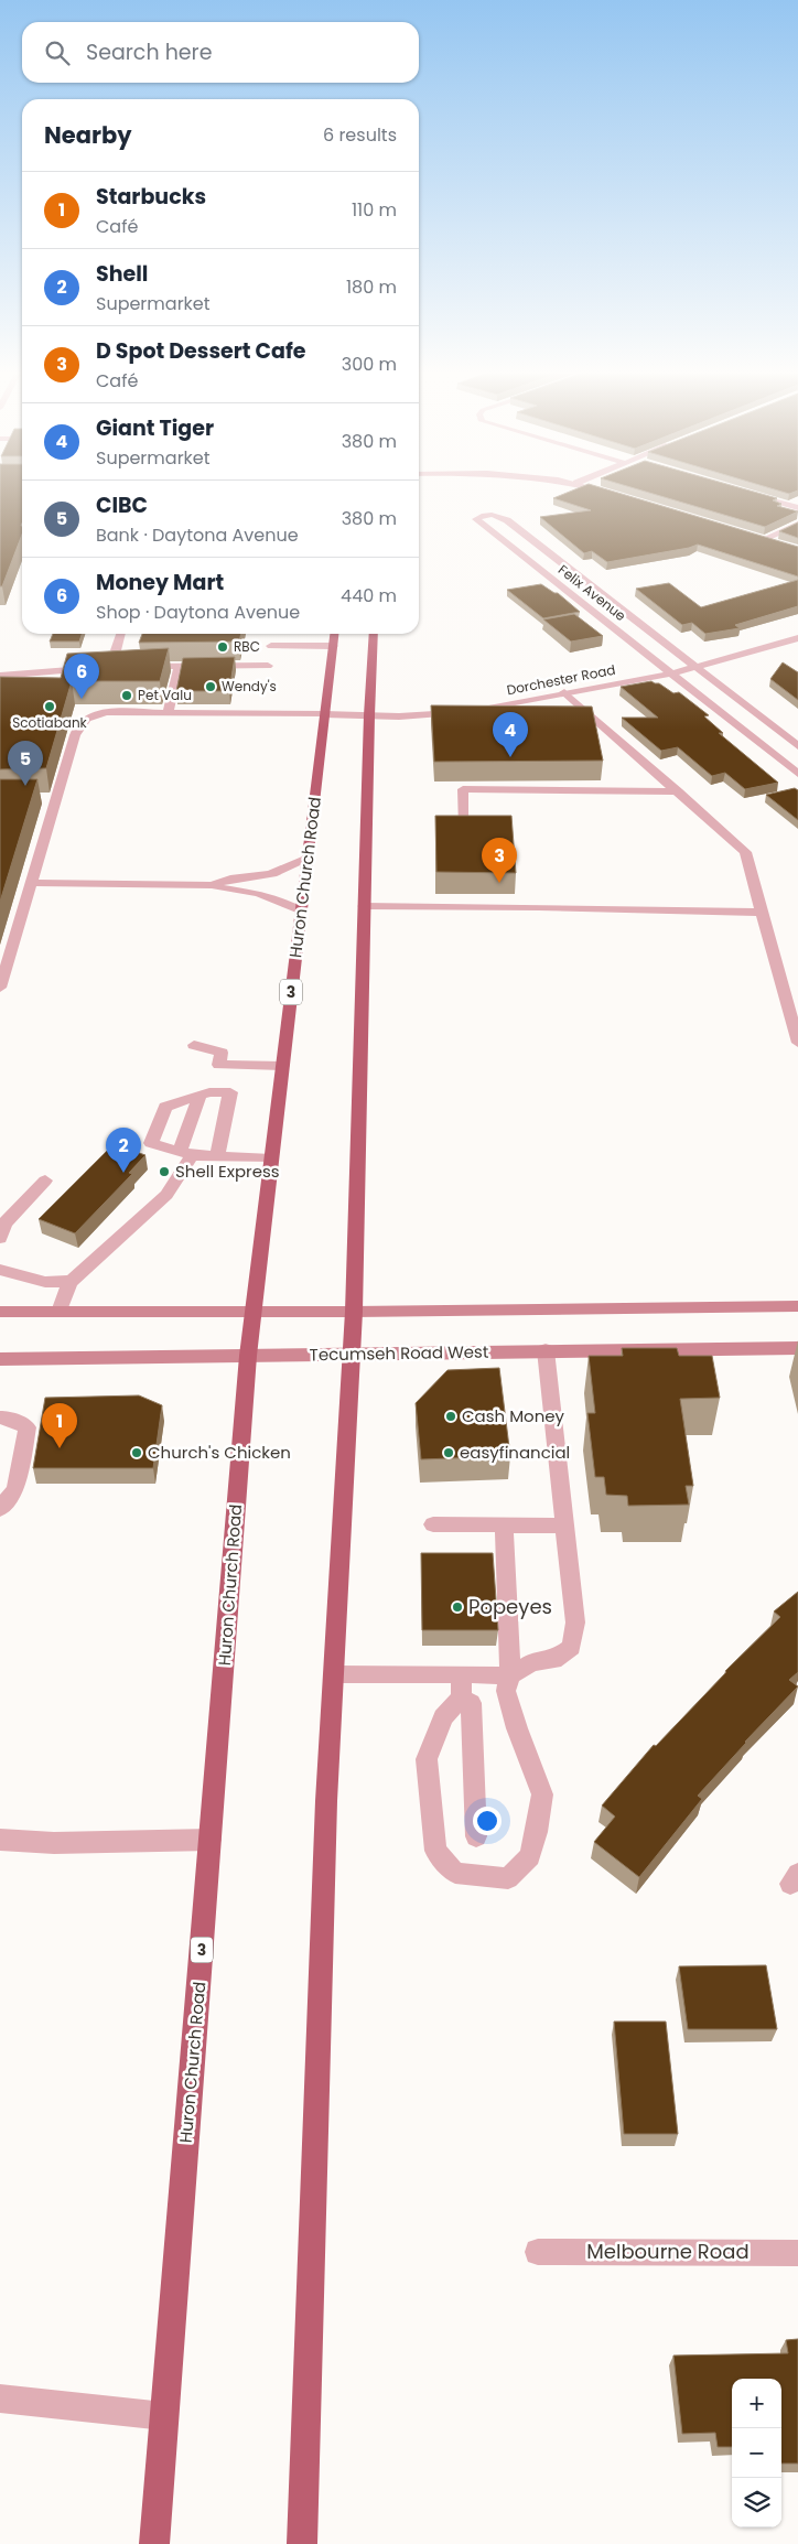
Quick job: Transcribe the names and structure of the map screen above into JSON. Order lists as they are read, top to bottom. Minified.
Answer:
{"streets":{"highway":["Huron Church Road","3"],"main road":["Tecumseh Road West"],"street":["Felix Avenue","Dorchester Road","Melbourne Road"]},"crossings":[["Felix Avenue","Dorchester Road"],["Dorchester Road","Huron Church Road"],["Huron Church Road","Tecumseh Road West"]],"places":["RBC","Wendy's","Pet Valu","Scotiabank","Shell Express","Cash Money","Church's Chicken","easyfinancial","Popeyes"],"page":{"search":"Search here","heading":["Nearby","6 results"],"list":[{"mark":"1","name":"Starbucks","note":"Café","value":"110 m"},{"mark":"2","name":"Shell","note":"Supermarket","value":"180 m"},{"mark":"3","name":"D Spot Dessert Cafe","note":"Café","value":"300 m"},{"mark":"4","name":"Giant Tiger","note":"Supermarket","value":"380 m"},{"mark":"5","name":"CIBC","note":"Bank · Daytona Avenue","value":"380 m"},{"mark":"6","name":"Money Mart","note":"Shop · Daytona Avenue","value":"440 m"}],"pins":["6","4","5","3","2","1"],"map_buttons":["+","−"]}}
